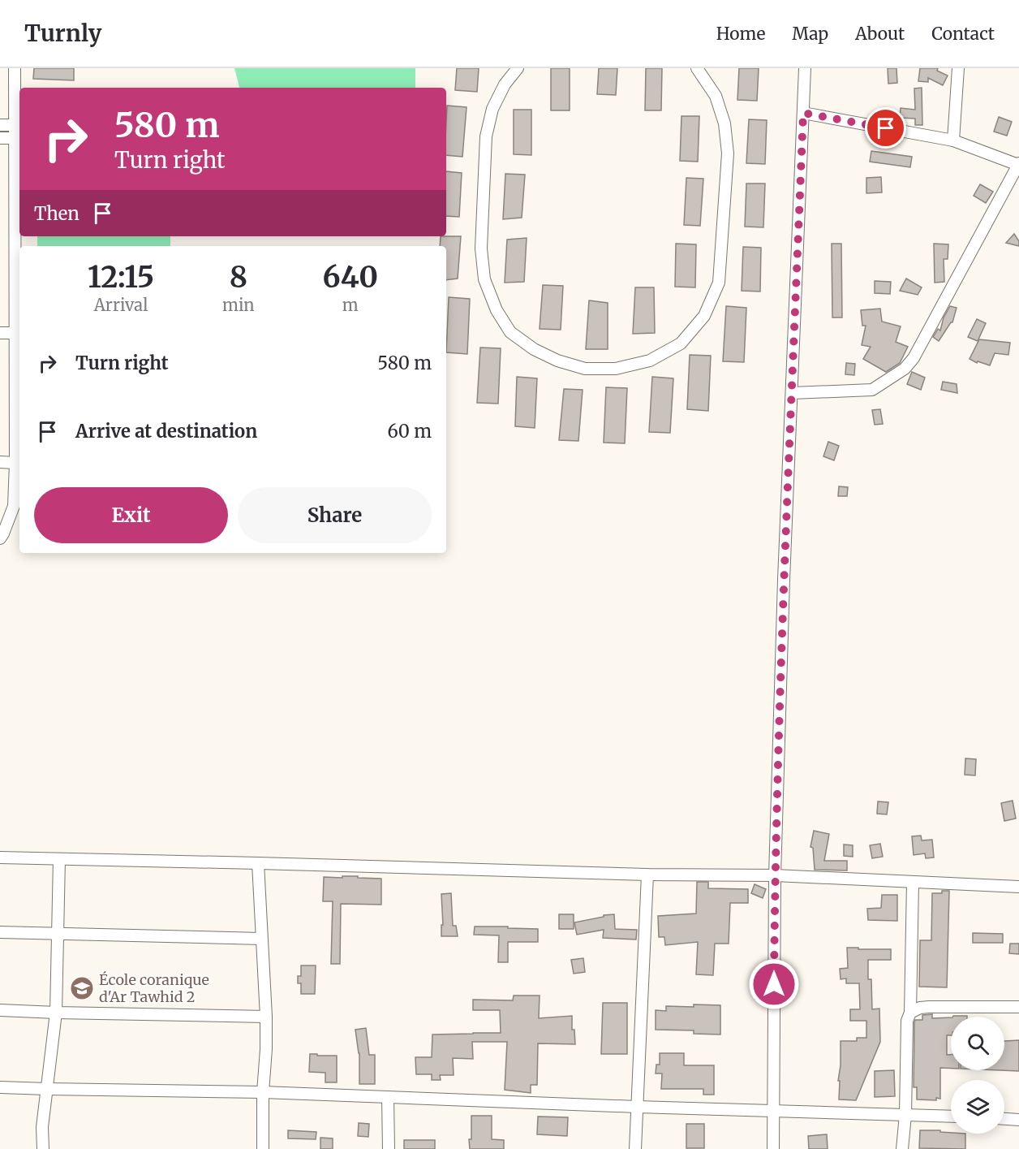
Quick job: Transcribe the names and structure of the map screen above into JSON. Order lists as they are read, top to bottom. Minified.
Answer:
{"places":{"school or university":["École coranique d'Ar Tawhid 2"]},"page":{"header":"Turnly","nav":["Home","Map","About","Contact"],"turn":["580 m","Turn right"],"then":"Then","eta":["12:15","Arrival","8","min","640","m"],"list":[{"name":"Turn right","value":"580 m"},{"name":"Arrive at destination","value":"60 m"}],"buttons":["Exit","Share"]}}
